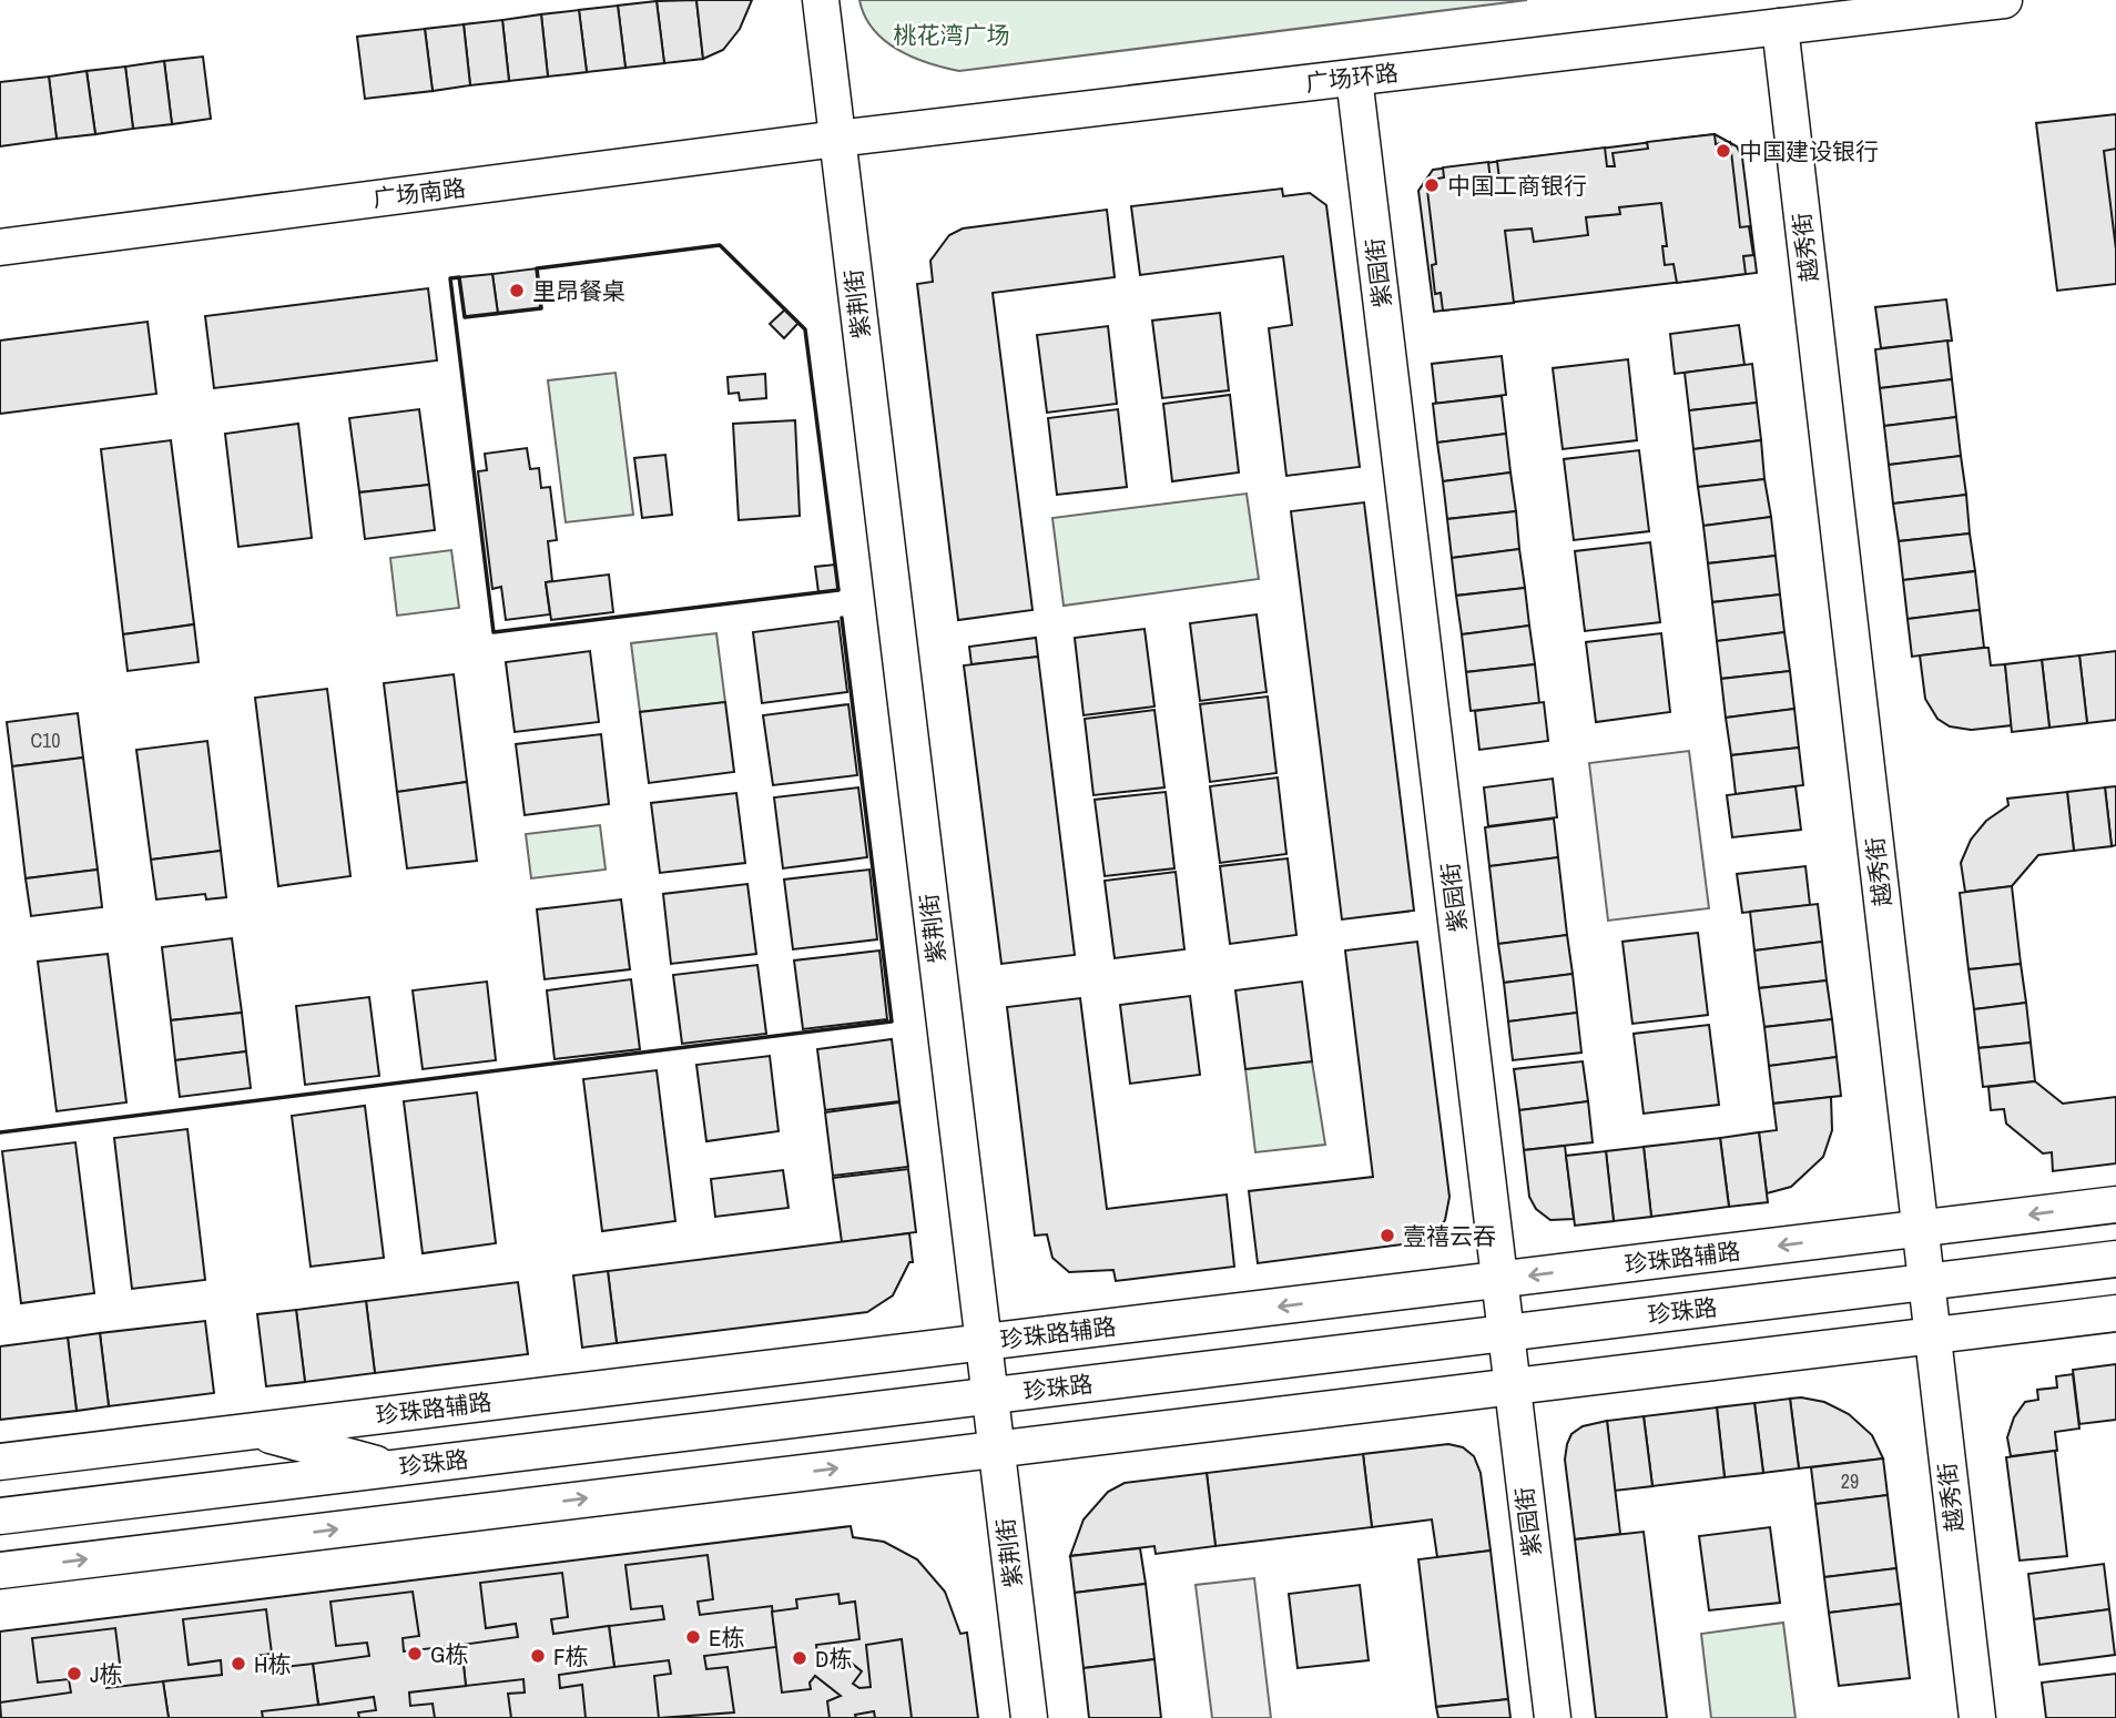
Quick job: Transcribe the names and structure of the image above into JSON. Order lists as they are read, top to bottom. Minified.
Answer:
{"streets":{"street":["广场环路","广场南路","越秀街","紫园街","紫荆街","珍珠路辅路","珍珠路"]},"crossings":[["广场环路","广场南路"],["广场环路","越秀街"],["广场环路","紫园街"],["广场环路","紫荆街"],["广场南路","紫荆街"],["越秀街","珍珠路辅路"],["越秀街","珍珠路"],["紫园街","珍珠路辅路"],["紫园街","珍珠路"],["紫荆街","珍珠路辅路"],["紫荆街","珍珠路"]],"parks":["桃花湾广场"],"places":["中国建设银行","中国工商银行","里昂餐桌","壹禧云吞","E栋","G栋","F栋","D栋","H栋","J栋"],"house_numbers":["C10","29"]}
